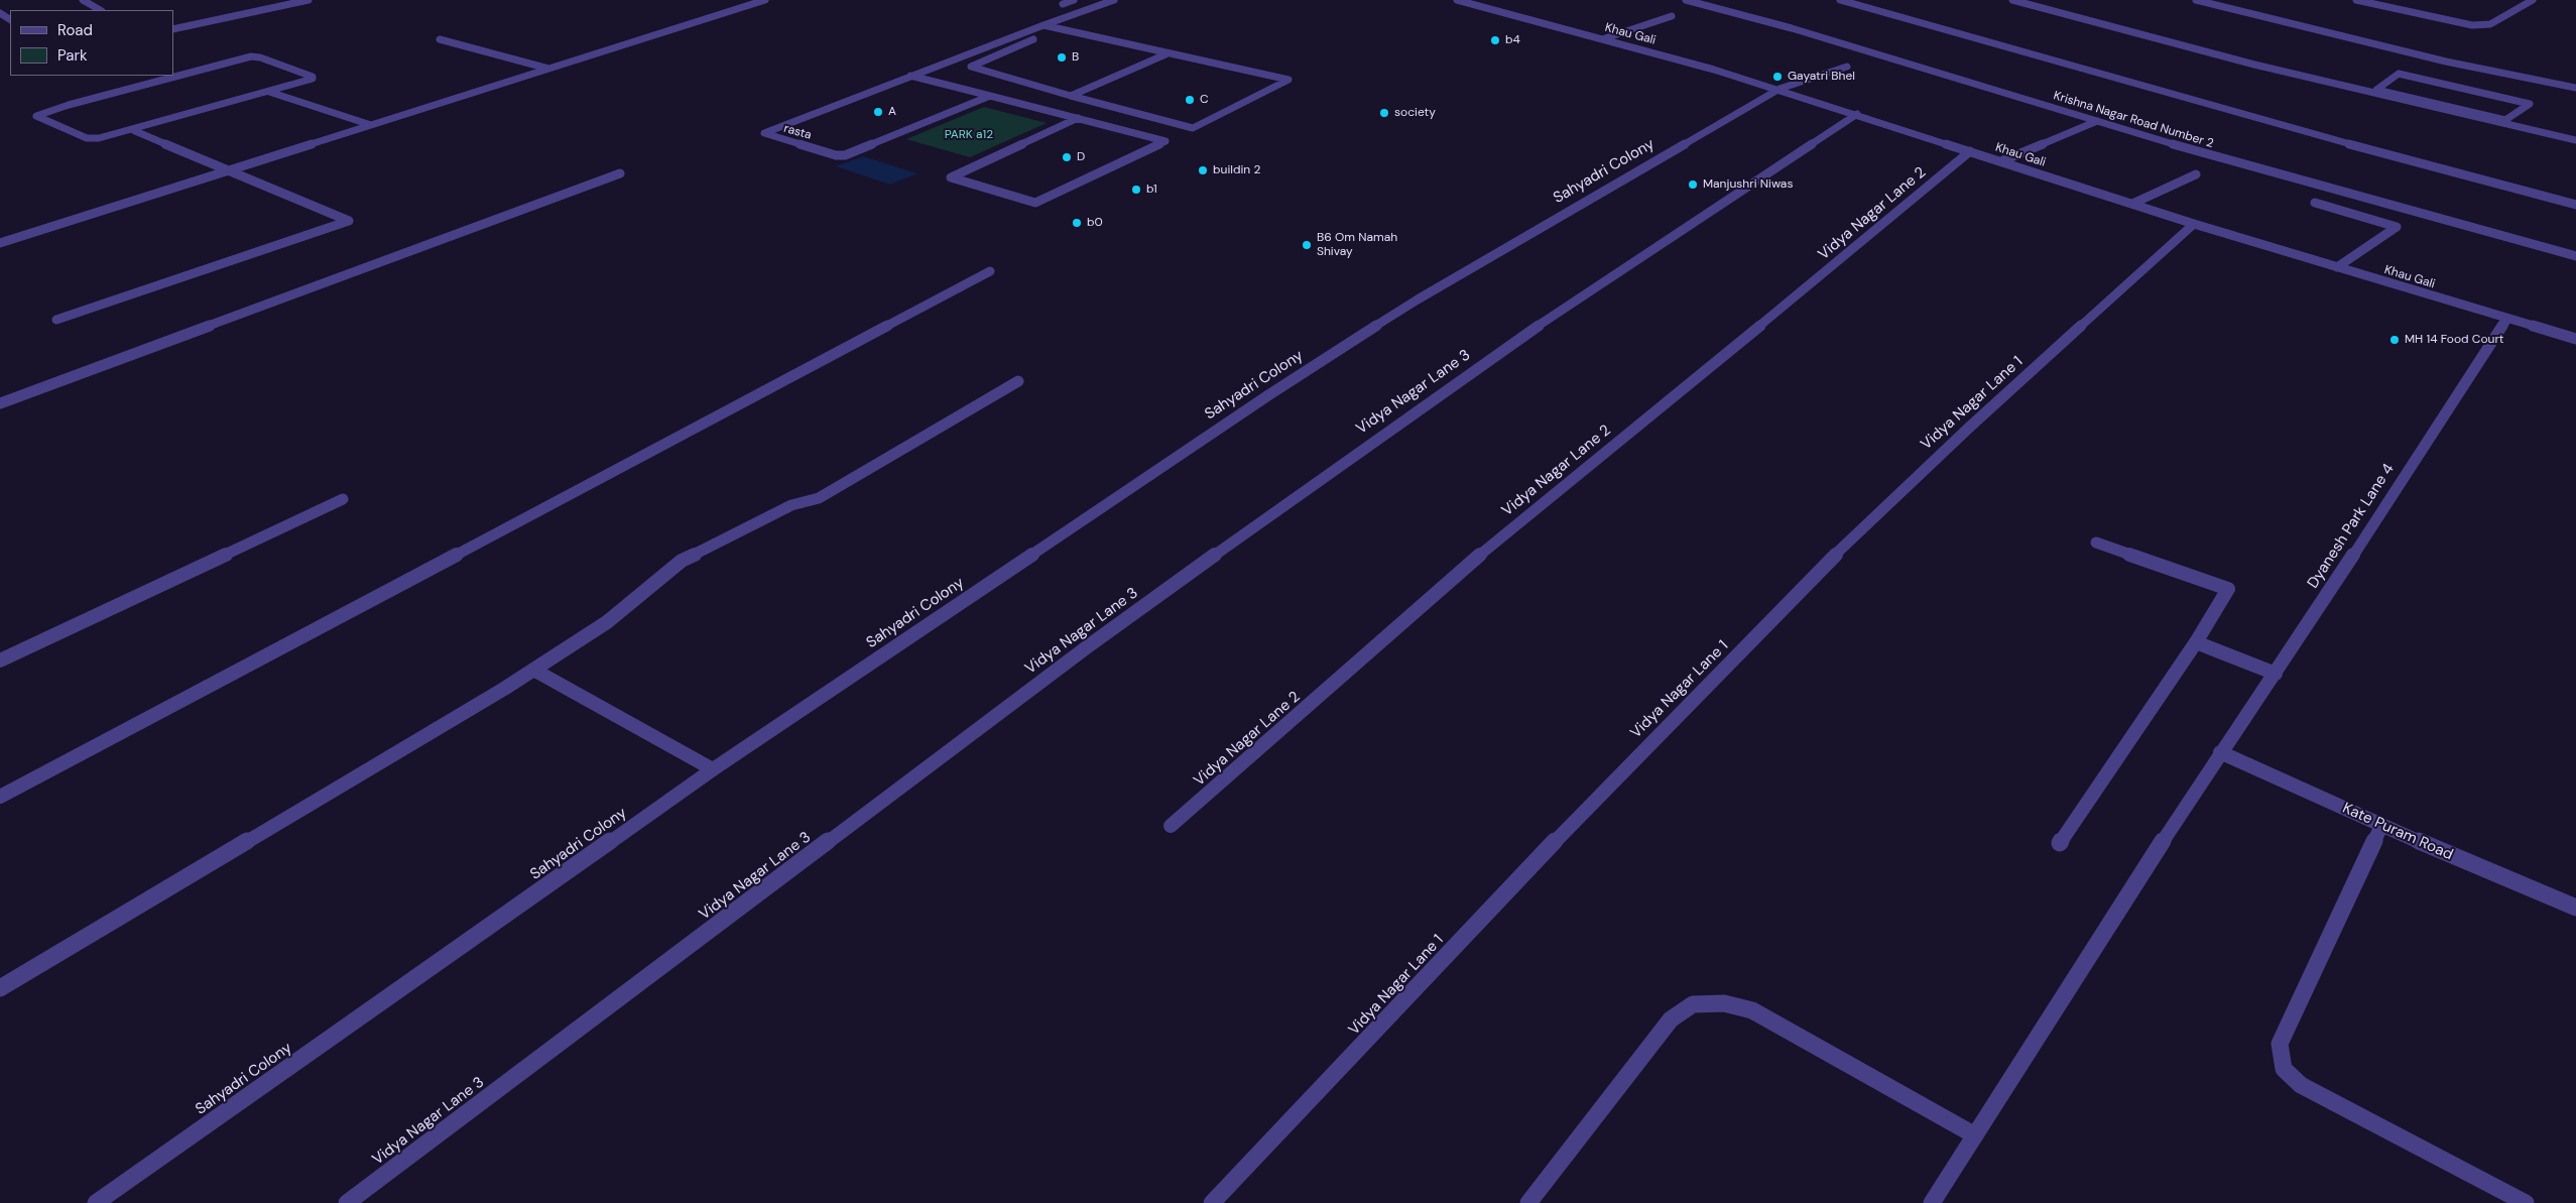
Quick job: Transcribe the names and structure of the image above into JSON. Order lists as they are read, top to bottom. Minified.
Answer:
{"streets":{"street":["Khau Gali","Krishna Nagar Road Number 2","rasta","Sahyadri Colony","Vidya Nagar Lane 2","Vidya Nagar Lane 3","Vidya Nagar Lane 1","Dyanesh Park Lane 4","Kate Puram Road"]},"crossings":[["Khau Gali","Sahyadri Colony"],["Khau Gali","Vidya Nagar Lane 2"],["Khau Gali","Vidya Nagar Lane 3"],["Khau Gali","Vidya Nagar Lane 1"],["Khau Gali","Dyanesh Park Lane 4"],["Dyanesh Park Lane 4","Kate Puram Road"]],"parks":["PARK a12"],"places":["b4","B","Gayatri Bhel","C","A","society","D","buildin 2","Manjushri Niwas","b1","b0","B6 Om Namah Shivay","MH 14 Food Court"],"legend":["Road","Park"]}
